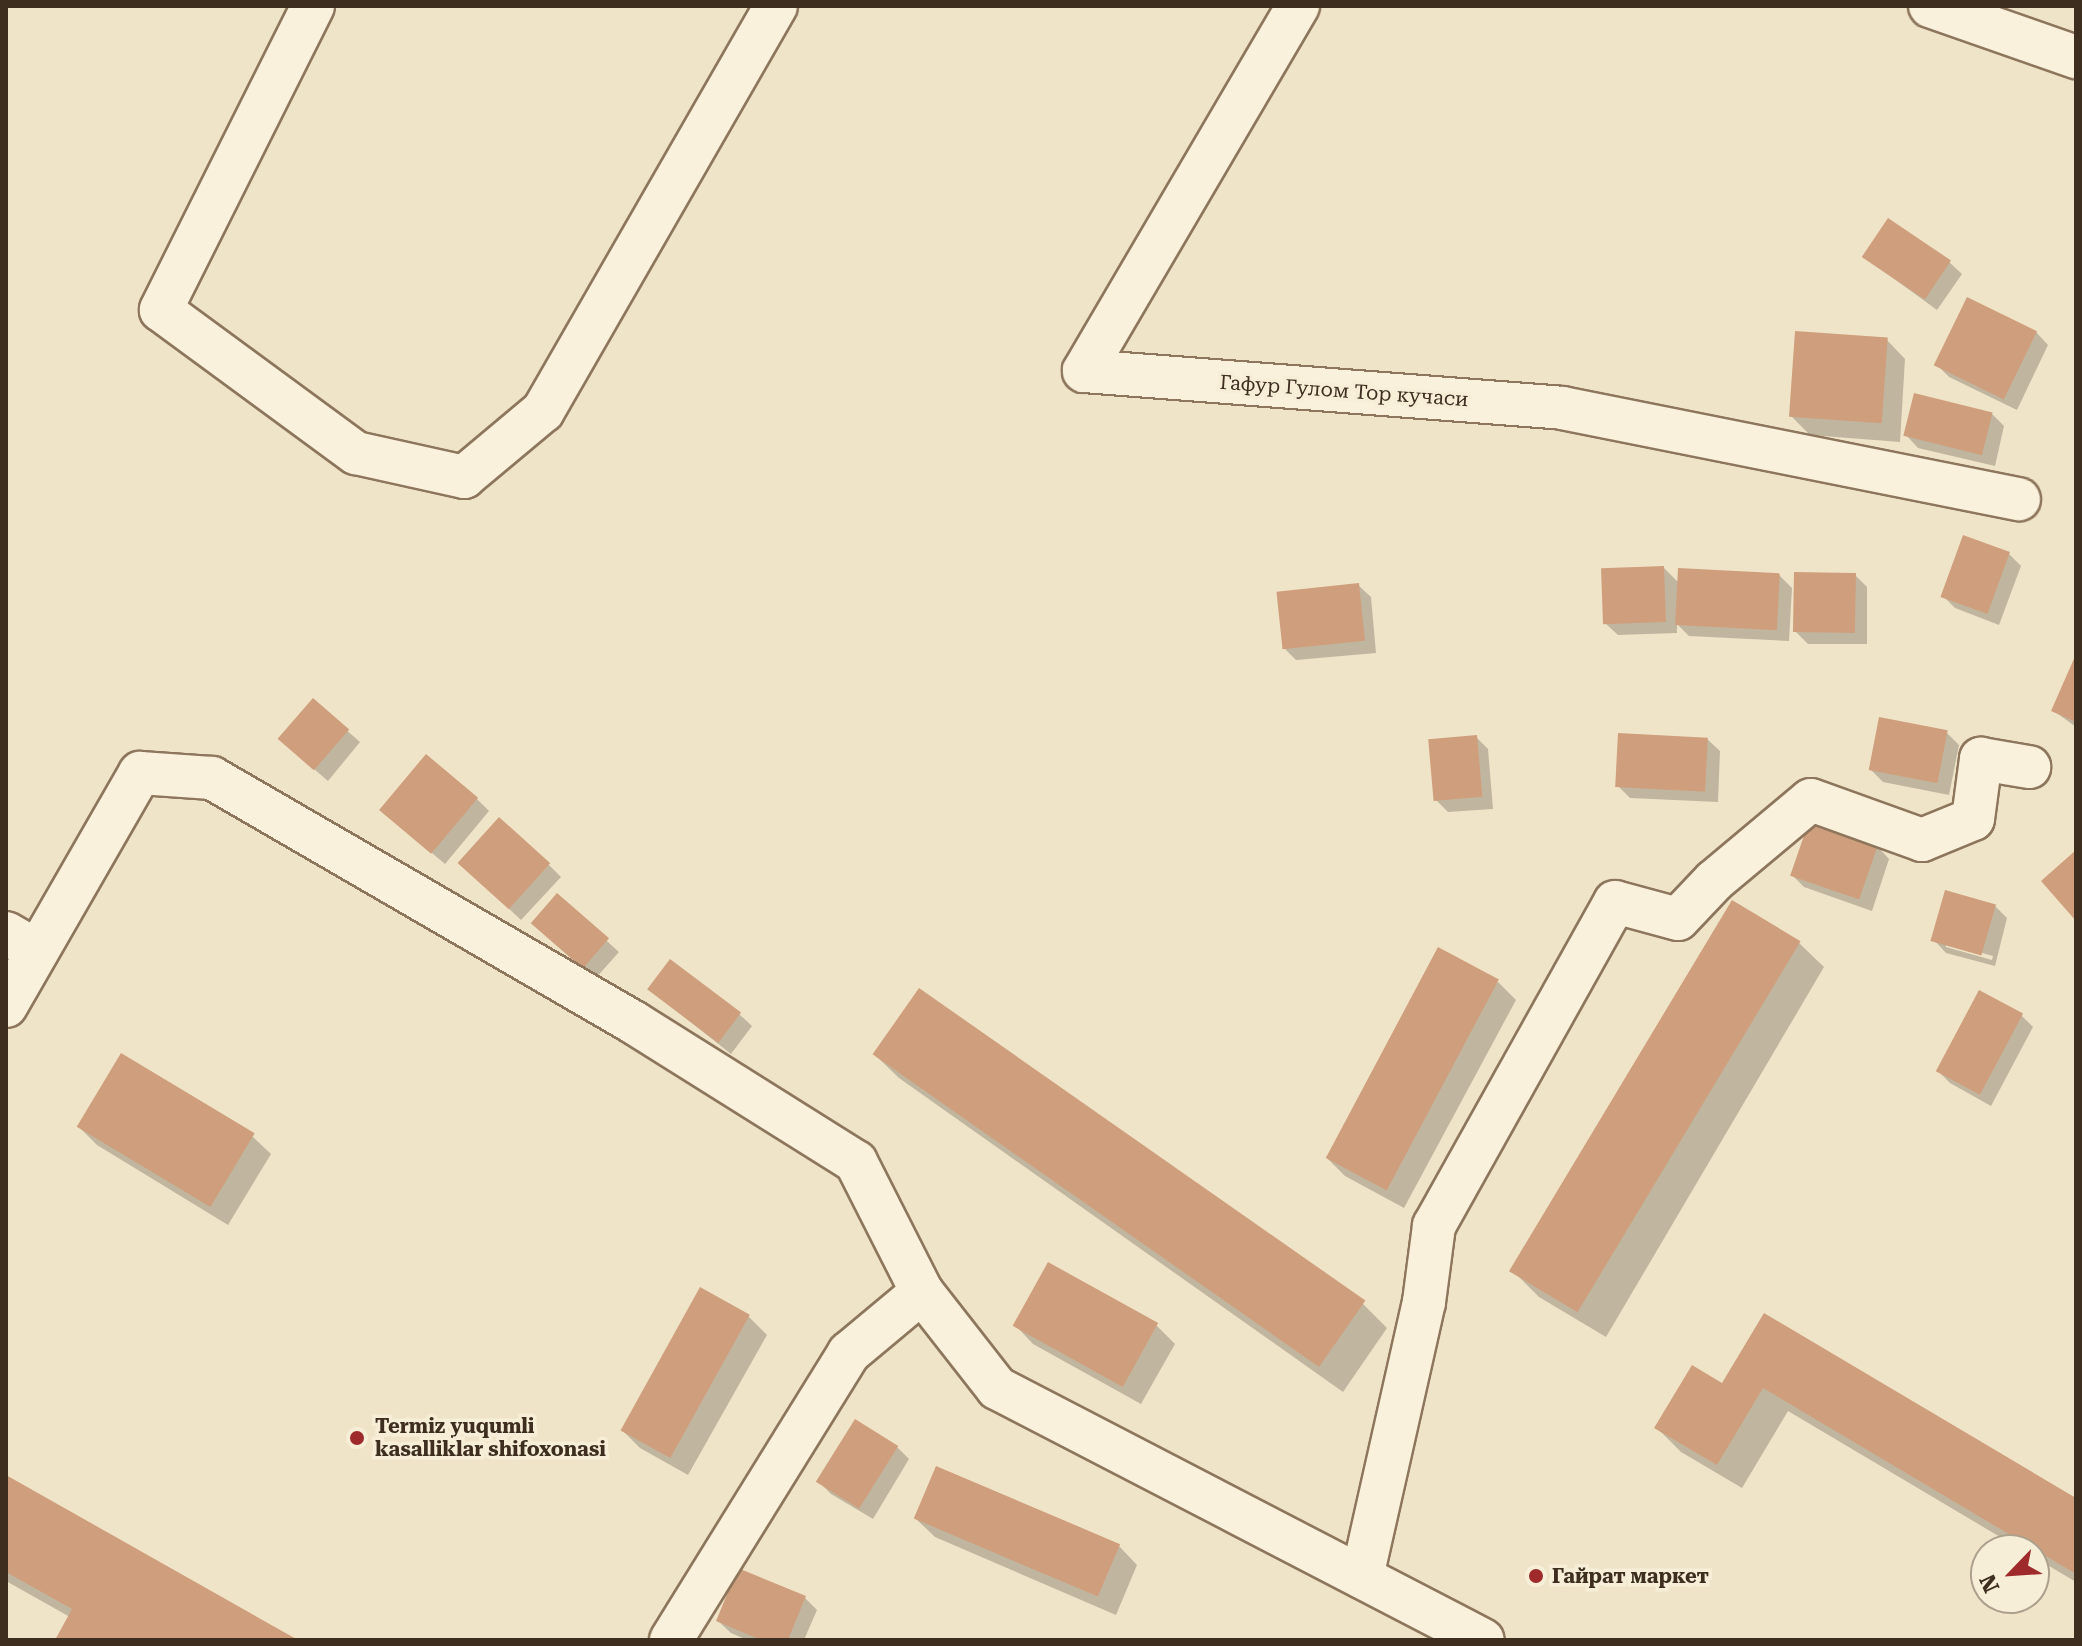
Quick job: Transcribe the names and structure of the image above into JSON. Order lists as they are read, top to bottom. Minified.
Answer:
{"streets":{"street":["Гафур Гулом Тор кучаси"]},"places":["Termiz yuqumli kasalliklar shifoxonasi","Гайрат маркет"],"north":"bottom left"}
